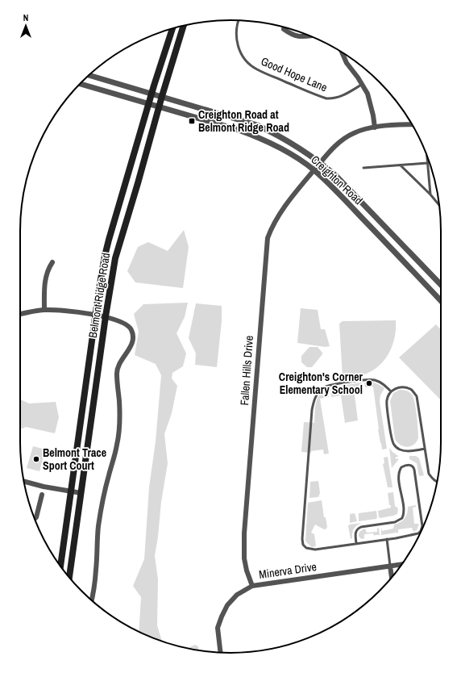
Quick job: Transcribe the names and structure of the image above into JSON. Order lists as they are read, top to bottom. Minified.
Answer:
{"streets":{"main road":["Belmont Ridge Road"],"street":["Creighton Road","Fallen Hills Drive","Minerva Drive"],"lane":["Good Hope Lane"]},"crossings":[["Creighton Road","Belmont Ridge Road"],["Creighton Road","Fallen Hills Drive"],["Fallen Hills Drive","Minerva Drive"]],"places":{"transit":["Creighton Road at Belmont Ridge Road"],"other":["Creighton's Corner Elementary School","Belmont Trace Sport Court"]},"north":"top"}
